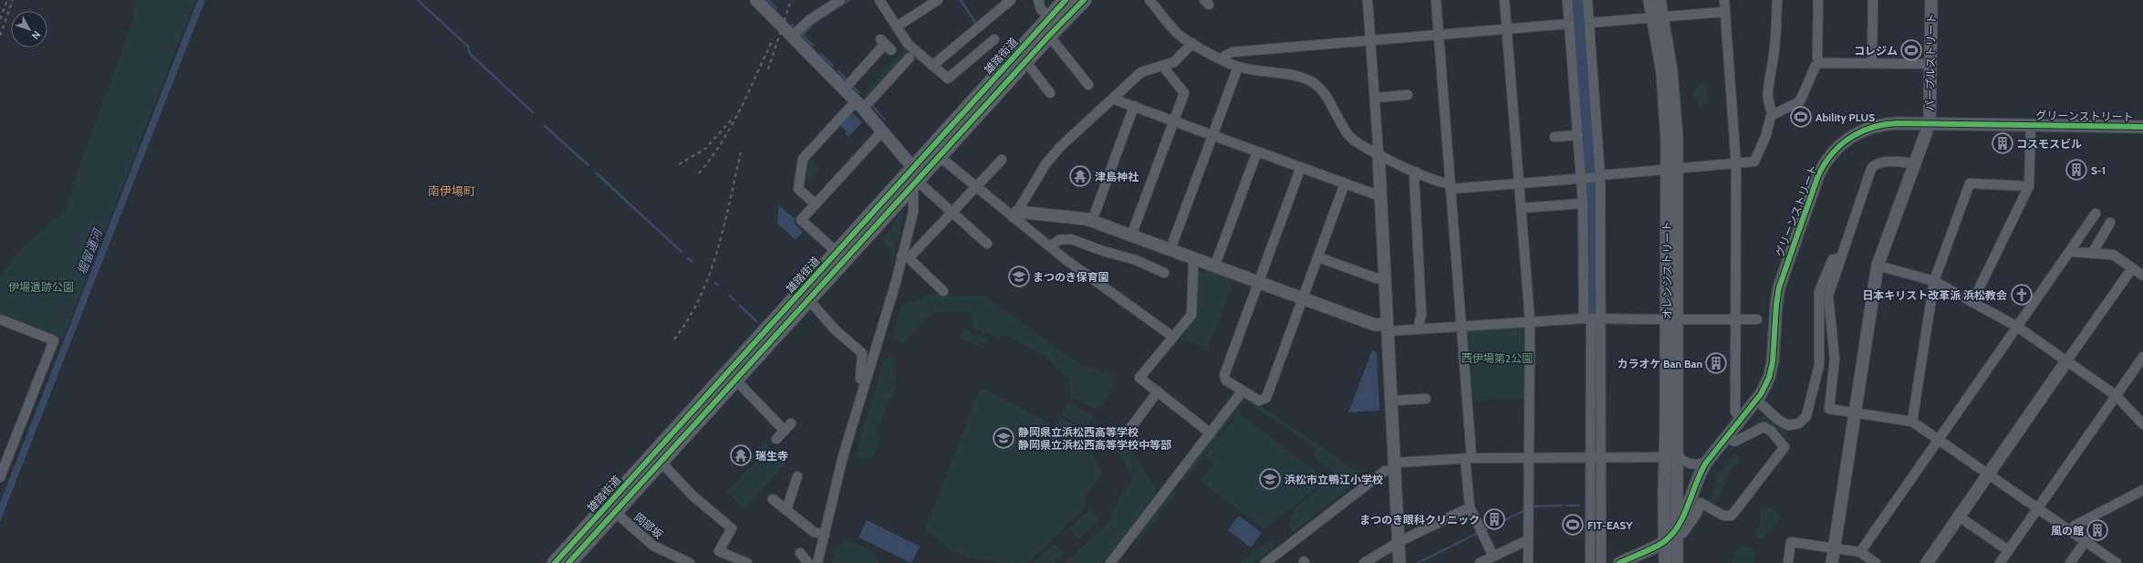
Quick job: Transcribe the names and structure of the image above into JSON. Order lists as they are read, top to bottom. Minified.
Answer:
{"streets":{"main road":["雄踏街道"],"street":["パープルストリート","グリーンストリート","オレンジストリート","岡部坂"]},"crossings":[["雄踏街道","岡部坂"],["パープルストリート","グリーンストリート"],["グリーンストリート","オレンジストリート"]],"districts":["南伊場町"],"water":["堀留運河"],"parks":["伊場遺跡公園","西伊場第2公園"],"places":{"sports":["コレジム","Ability PLUS","FIT-EASY"],"building":["コスモスビル","S-1","カラオケ Ban Ban","まつのき眼科クリニック","風の館"],"temple":["津島神社","瑞生寺"],"school or university":["まつのき保育園","静岡県立浜松西高等学校 静岡県立浜松西高等学校中等部","浜松市立鴨江小学校"],"church":["日本キリスト改革派 浜松教会"]},"north":"bottom right"}
